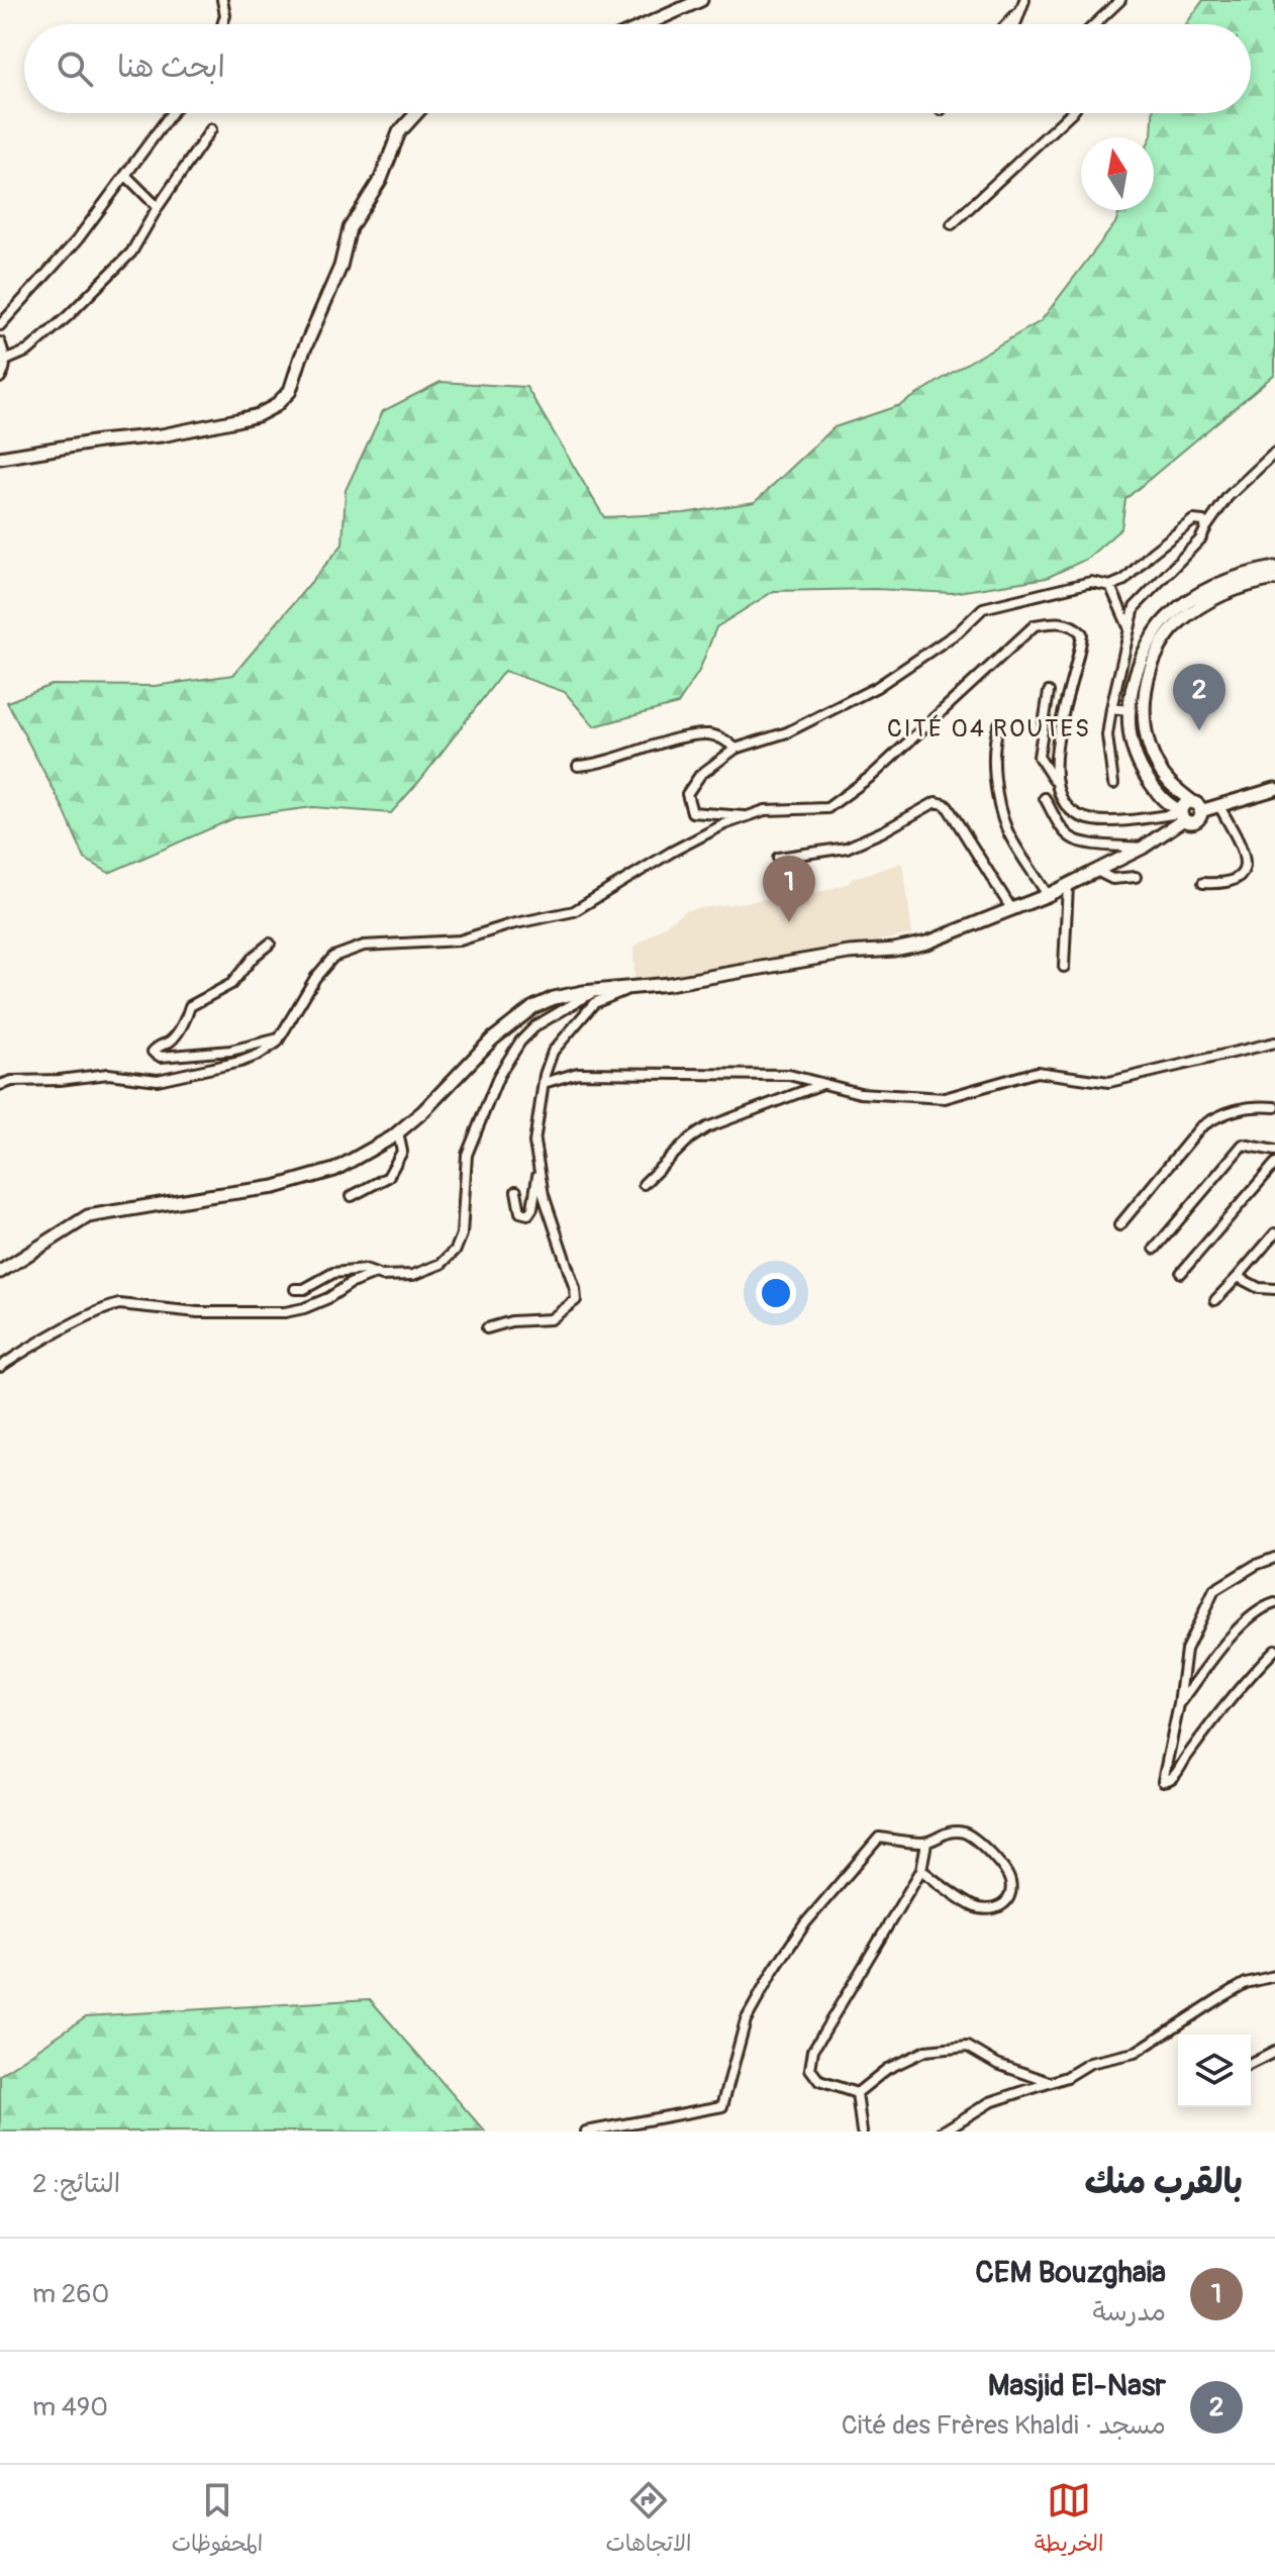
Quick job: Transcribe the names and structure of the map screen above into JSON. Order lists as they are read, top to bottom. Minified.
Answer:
{"districts":["CITÉ 04 ROUTES"],"north":"top","page":{"search":"ابحث هنا","pins":["2","1"],"heading":["بالقرب منك","النتائج: 2"],"list":[{"mark":"1","name":"CEM Bouzghaia","note":"مدرسة","value":"260 m"},{"mark":"2","name":"Masjid El-Nasr","note":"مسجد · Cité des Frères Khaldi","value":"490 m"}],"nav":["الخريطة","الاتجاهات","المحفوظات"]}}
